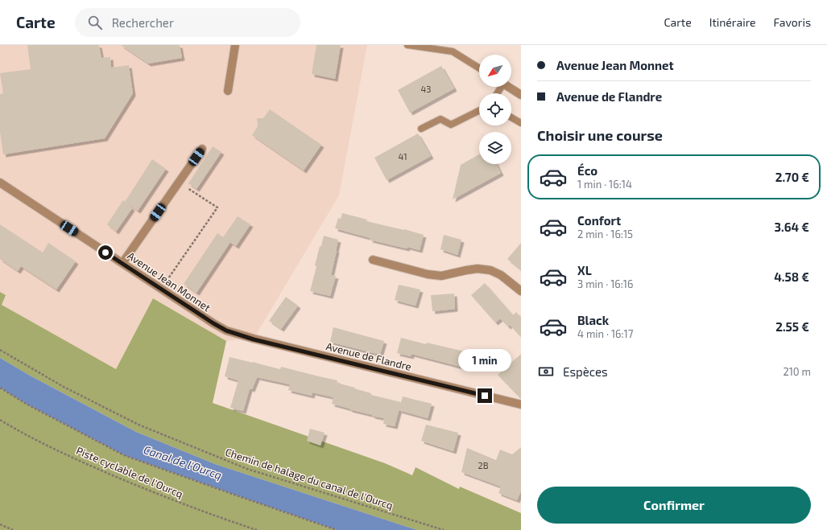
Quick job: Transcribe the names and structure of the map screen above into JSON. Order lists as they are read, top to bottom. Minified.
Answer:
{"streets":{"street":["Avenue Jean Monnet","Avenue de Flandre"],"path":["Piste cyclable de l'Ourcq","Chemin de halage du canal de l'Ourcq"]},"crossings":[["Avenue Jean Monnet","Avenue de Flandre"]],"water":["Canal de l'Ourcq"],"house_numbers":["43","41","2B"],"north":"bottom left","page":{"header":"Carte","search":"Rechercher","nav":["Carte","Itinéraire","Favoris"],"banner":["Avenue Jean Monnet","Avenue de Flandre"],"heading":"Choisir une course","list":[{"name":"Éco","note":"1 min · 16:14","value":"2.70 €"},{"name":"Confort","note":"2 min · 16:15","value":"3.64 €"},{"name":"XL","note":"3 min · 16:16","value":"4.58 €"},{"name":"Black","note":"4 min · 16:17","value":"2.55 €"}],"bubble":"1 min","pay":["Espèces","210 m"],"buttons":"Confirmer"}}
